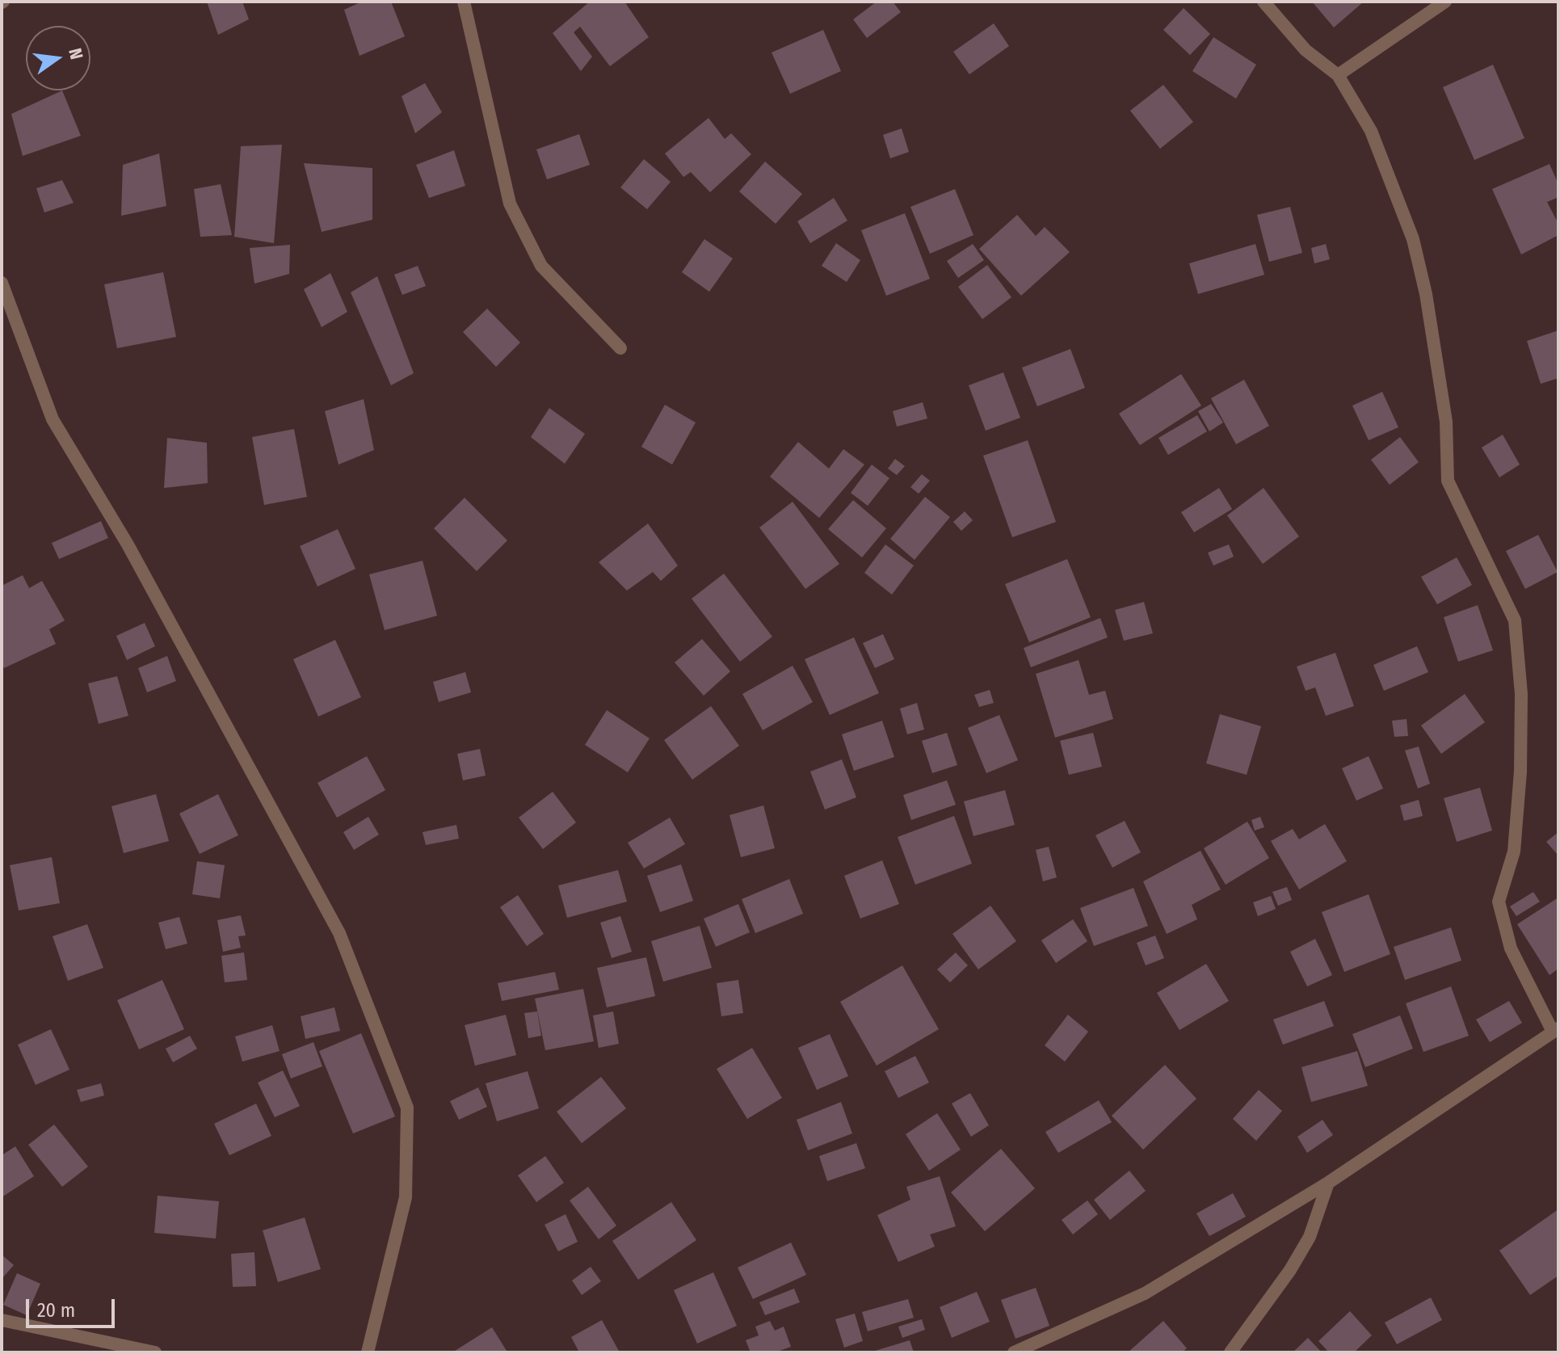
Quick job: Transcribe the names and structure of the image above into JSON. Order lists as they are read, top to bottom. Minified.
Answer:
{"scale_bar":"20 m","north":"right"}
